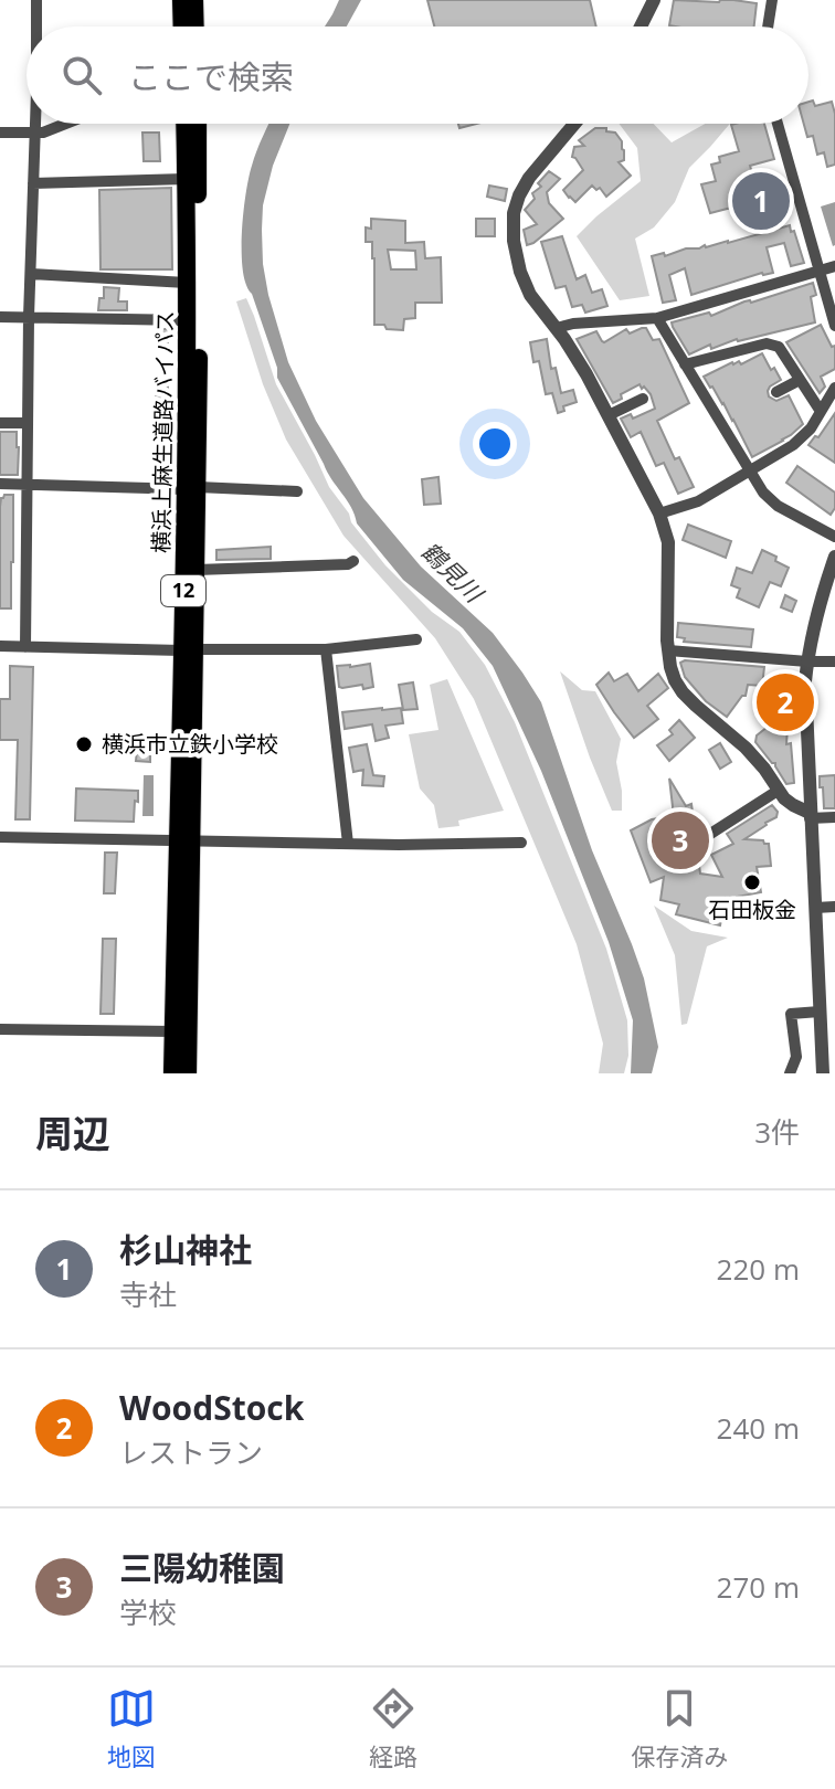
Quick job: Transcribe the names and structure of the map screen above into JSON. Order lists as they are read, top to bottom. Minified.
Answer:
{"streets":{"main road":["横浜上麻生道路バイパス","12"]},"water":["鶴見川"],"places":["横浜市立鉄小学校","石田板金"],"page":{"search":"ここで検索","pins":["1","2","3"],"heading":["周辺","3件"],"list":[{"mark":"1","name":"杉山神社","note":"寺社","value":"220 m"},{"mark":"2","name":"WoodStock","note":"レストラン","value":"240 m"},{"mark":"3","name":"三陽幼稚園","note":"学校","value":"270 m"}],"nav":["地図","経路","保存済み"]}}
